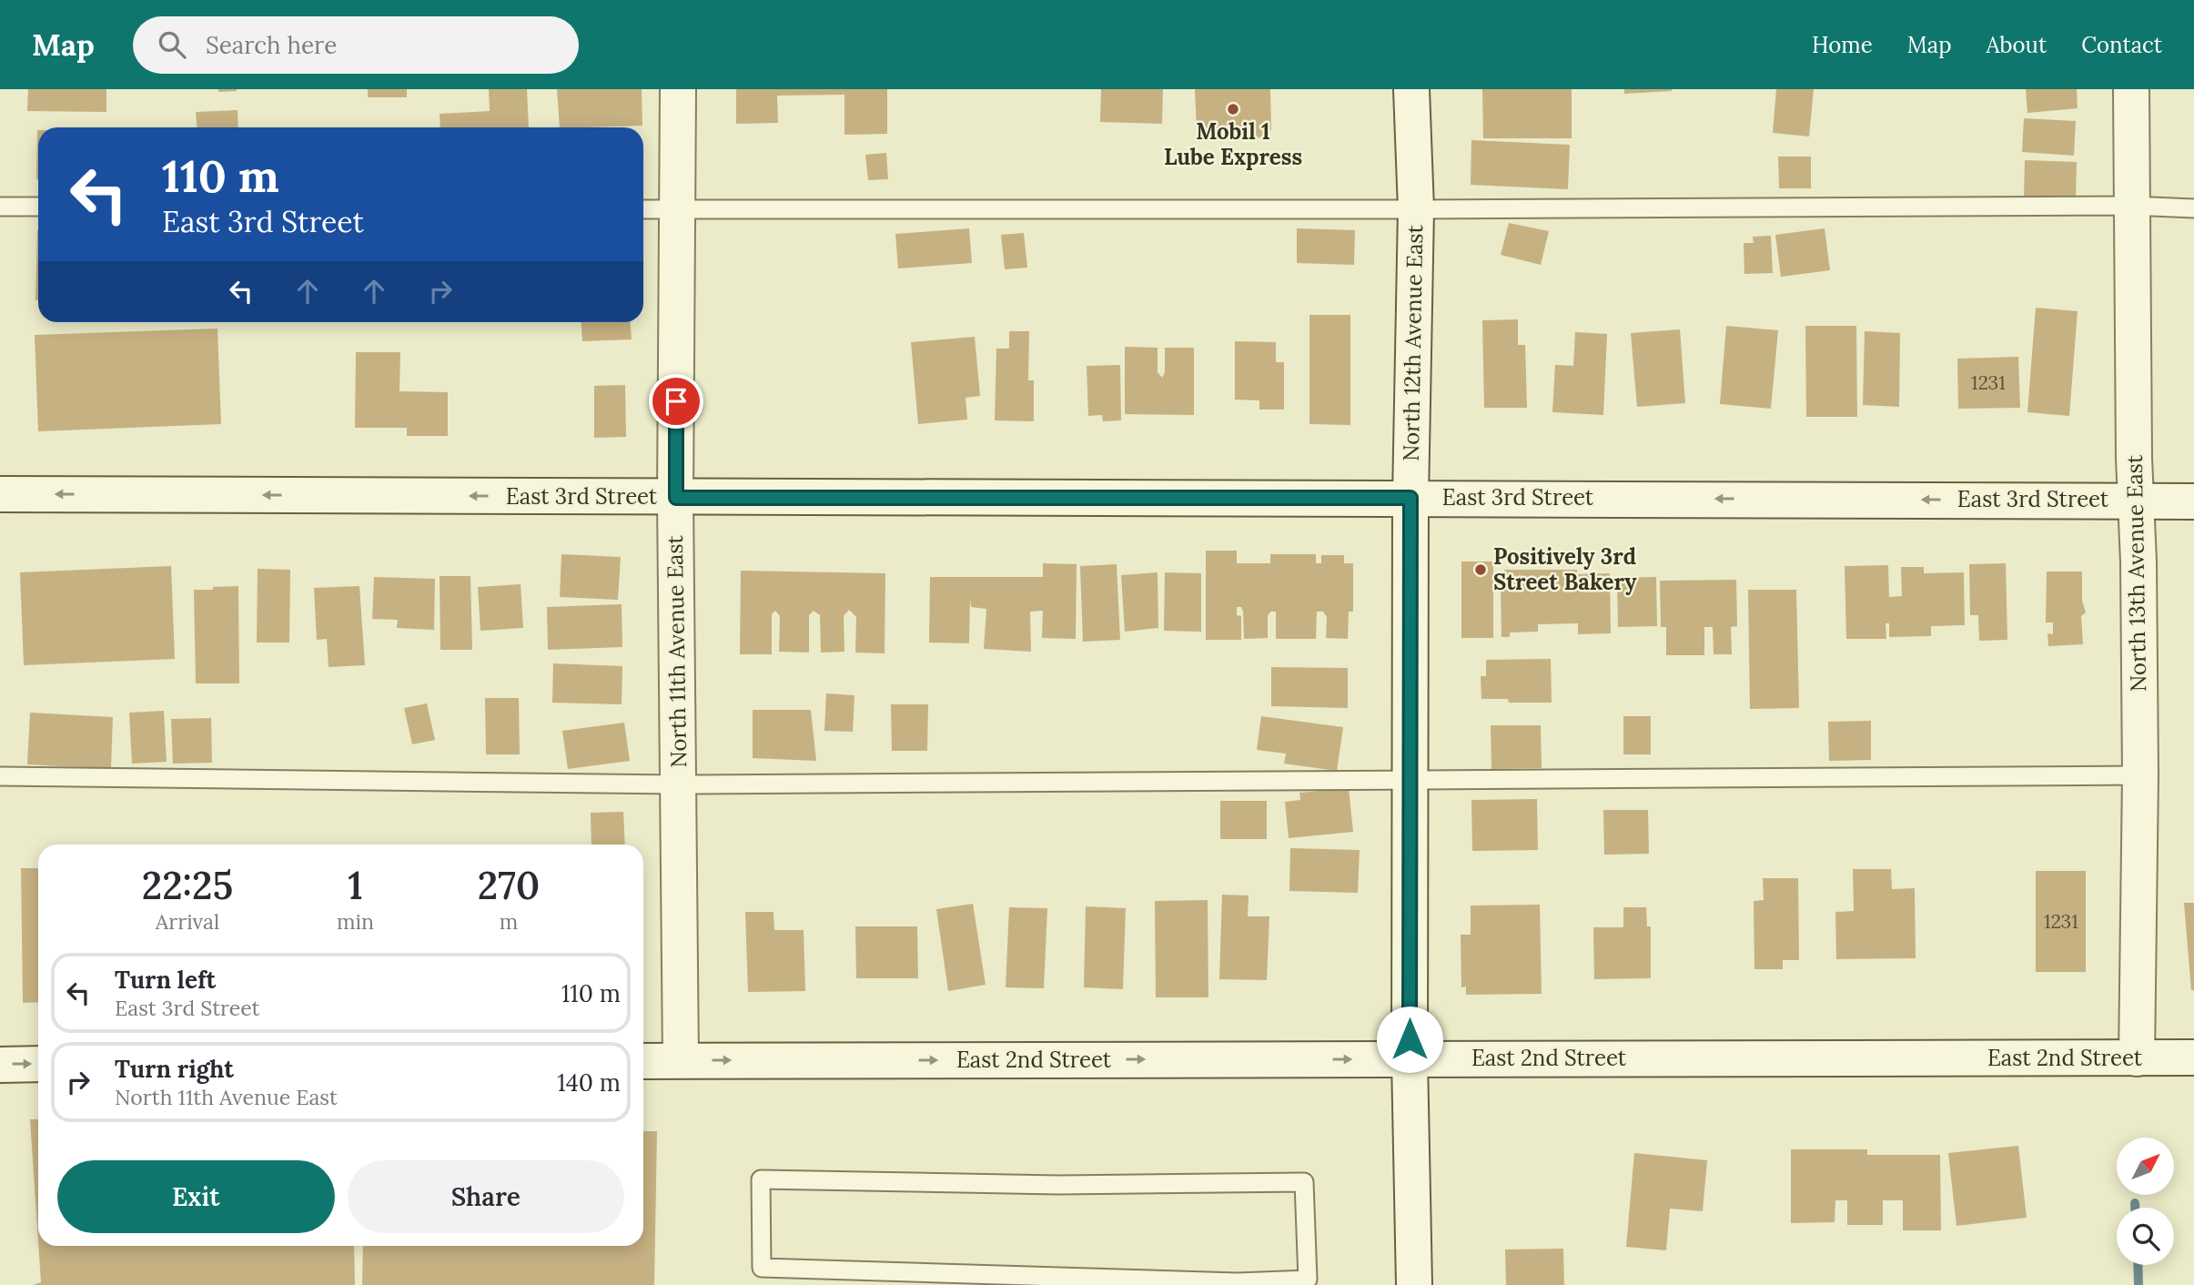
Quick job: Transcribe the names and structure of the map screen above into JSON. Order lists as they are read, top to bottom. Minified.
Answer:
{"streets":{"street":["North 12th Avenue East","East 3rd Street","North 13th Avenue East","North 11th Avenue East","East 2nd Street"]},"crossings":[["North 12th Avenue East","East 3rd Street"],["North 12th Avenue East","East 2nd Street"],["East 3rd Street","North 13th Avenue East"],["East 3rd Street","North 11th Avenue East"],["North 13th Avenue East","East 2nd Street"],["North 11th Avenue East","East 2nd Street"]],"one_way":["East 3rd Street","East 2nd Street"],"places":["Mobil 1 Lube Express","Positively 3rd Street Bakery"],"house_numbers":["1231","1231"],"north":"top right","page":{"header":"Map","search":"Search here","nav":["Home","Map","About","Contact"],"turn":["110 m","East 3rd Street"],"eta":["22:25","Arrival","1","min","270","m"],"list":[{"name":"Turn left","note":"East 3rd Street","value":"110 m"},{"name":"Turn right","note":"North 11th Avenue East","value":"140 m"}],"buttons":["Exit","Share"]}}
